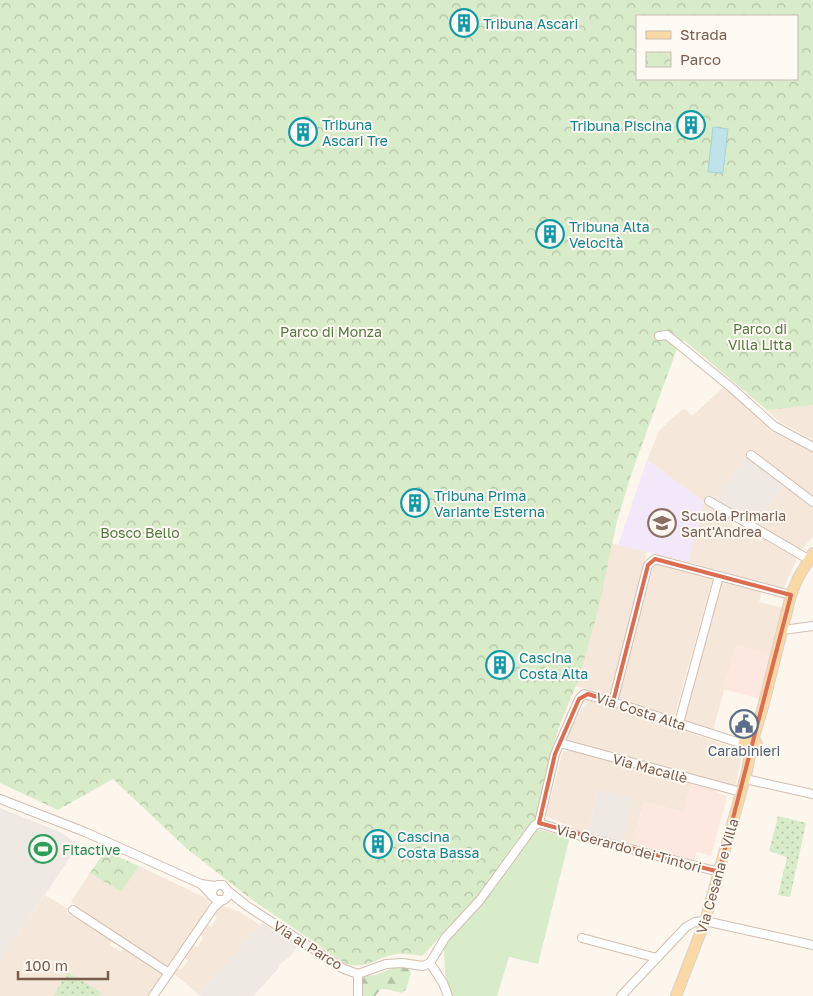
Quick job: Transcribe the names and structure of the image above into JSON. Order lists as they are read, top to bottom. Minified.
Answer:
{"streets":{"main road":["Via Cesana e Villa"],"street":["Via Costa Alta","Via Macallè","Via Gerardo dei Tintori","Via al Parco"]},"crossings":[["Via Costa Alta","Via Macallè"],["Via Costa Alta","Via Gerardo dei Tintori"],["Via Costa Alta","Via Cesana e Villa"],["Via Macallè","Via Cesana e Villa"],["Via Gerardo dei Tintori","Via Cesana e Villa"]],"parks":["Parco di Villa Litta","Parco di Monza","Bosco Bello"],"places":{"building":["Tribuna Ascari","Tribuna Piscina","Tribuna Ascari Tre","Tribuna Alta Velocità","Tribuna Prima Variante Esterna","Cascina Costa Alta","Cascina Costa Bassa"],"school or university":["Scuola Primaria Sant'Andrea"],"public building":["Carabinieri"],"sports":["Fitactive"]},"legend":["Strada","Parco"],"scale_bar":"100 m"}
